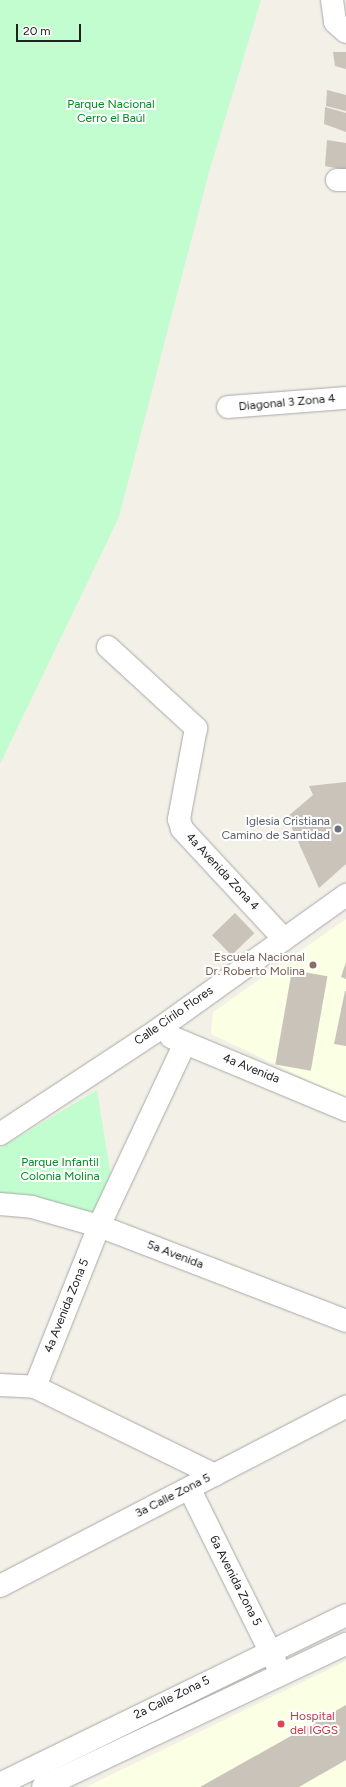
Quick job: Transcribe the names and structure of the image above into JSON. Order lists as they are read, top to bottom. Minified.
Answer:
{"streets":{"street":["Diagonal 3 Zona 4","4a Avenida Zona 4","Calle Cirilo Flores","4a Avenida","5a Avenida","4a Avenida Zona 5","3a Calle Zona 5","6a Avenida Zona 5","2a Calle Zona 5"]},"crossings":[["4a Avenida Zona 4","Calle Cirilo Flores"],["Calle Cirilo Flores","4a Avenida"],["4a Avenida","4a Avenida Zona 5"],["5a Avenida","4a Avenida Zona 5"],["3a Calle Zona 5","6a Avenida Zona 5"],["6a Avenida Zona 5","2a Calle Zona 5"]],"parks":["Parque Nacional Cerro el Baúl","Parque Infantil Colonia Molina"],"places":["Iglesia Cristiana Camino de Santidad","Escuela Nacional Dr. Roberto Molina","Hospital del IGGS"],"scale_bar":"20 m"}
